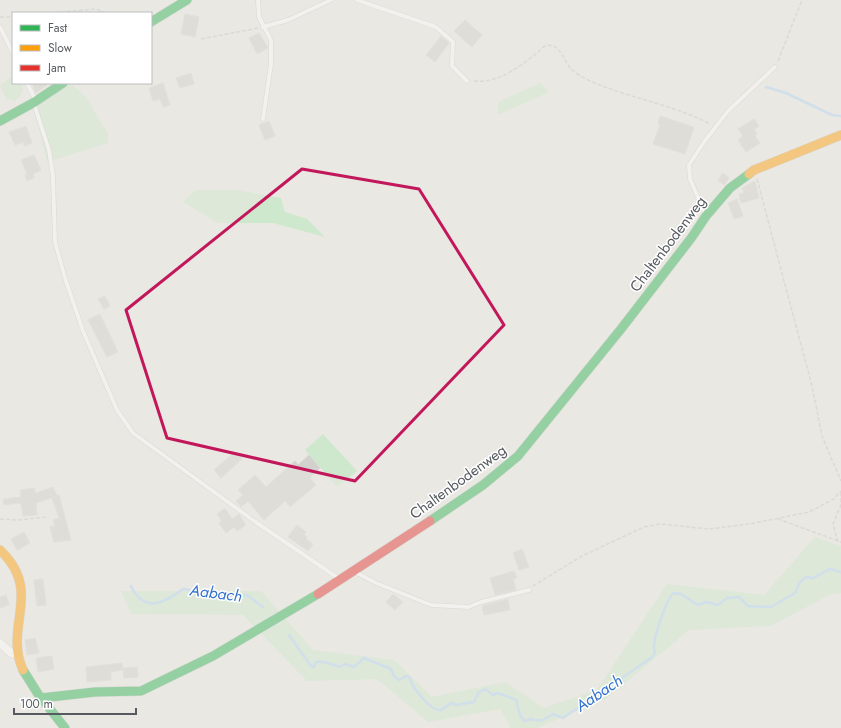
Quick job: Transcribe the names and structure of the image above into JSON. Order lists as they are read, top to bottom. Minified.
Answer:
{"streets":{"street":["Chaltenbodenweg"]},"water":["Aabach"],"legend":["Fast","Slow","Jam"],"scale_bar":"100 m"}
